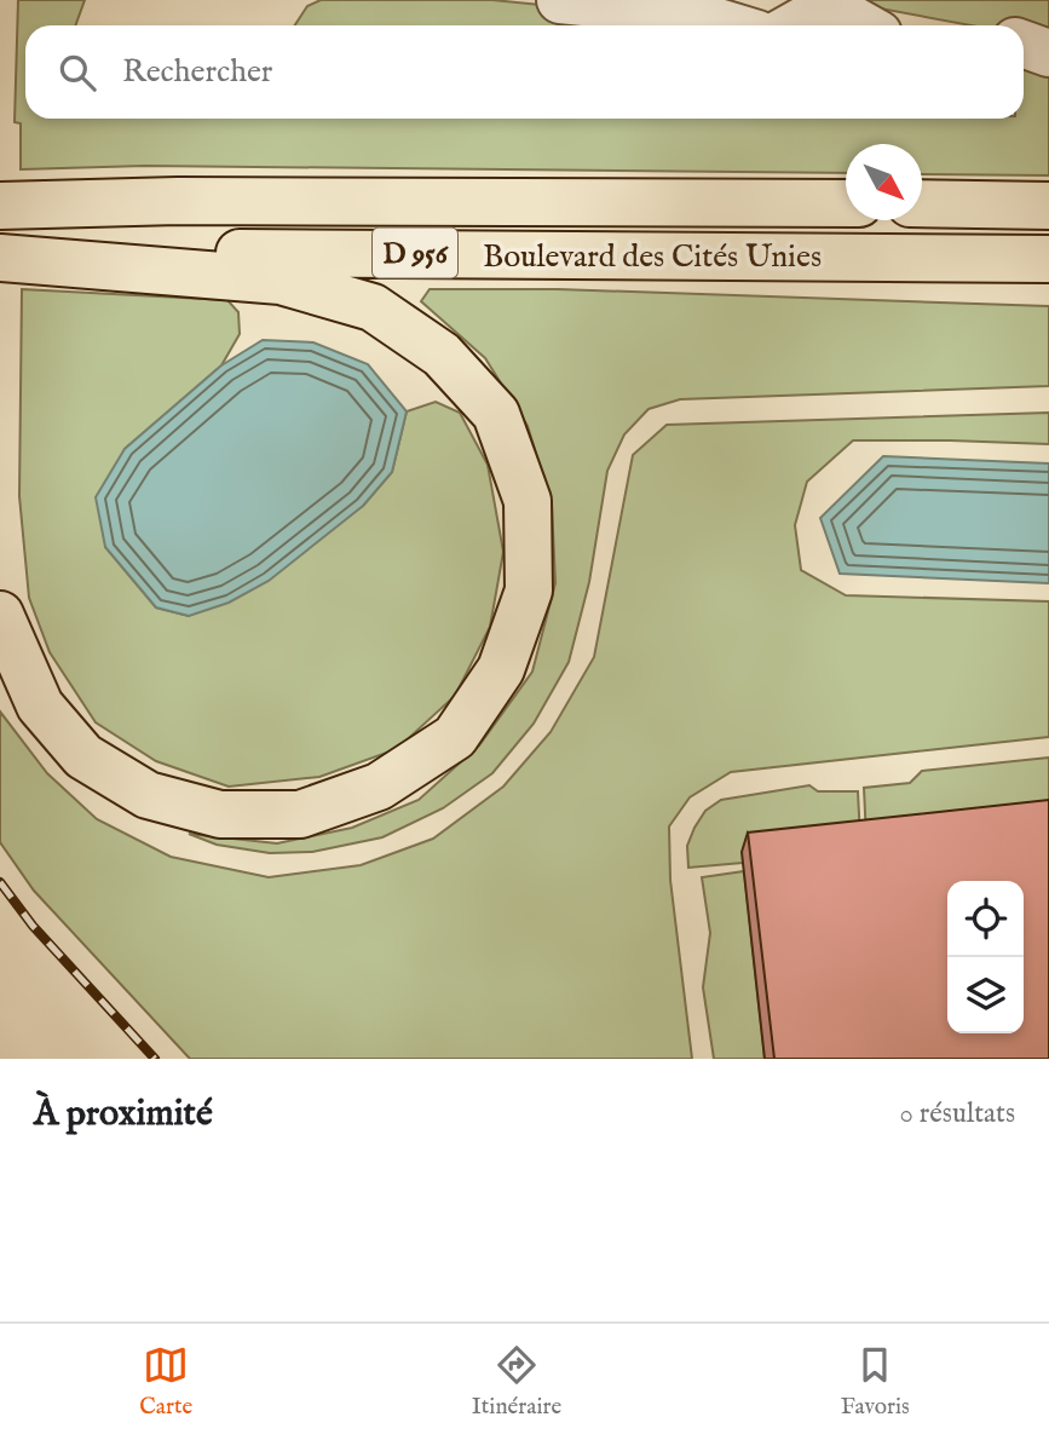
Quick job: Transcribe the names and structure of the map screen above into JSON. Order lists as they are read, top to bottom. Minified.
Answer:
{"streets":{"main road":["D 956","Boulevard des Cités Unies"]},"north":"bottom right","page":{"search":"Rechercher","heading":["À proximité","0 résultats"],"nav":["Carte","Itinéraire","Favoris"]}}
